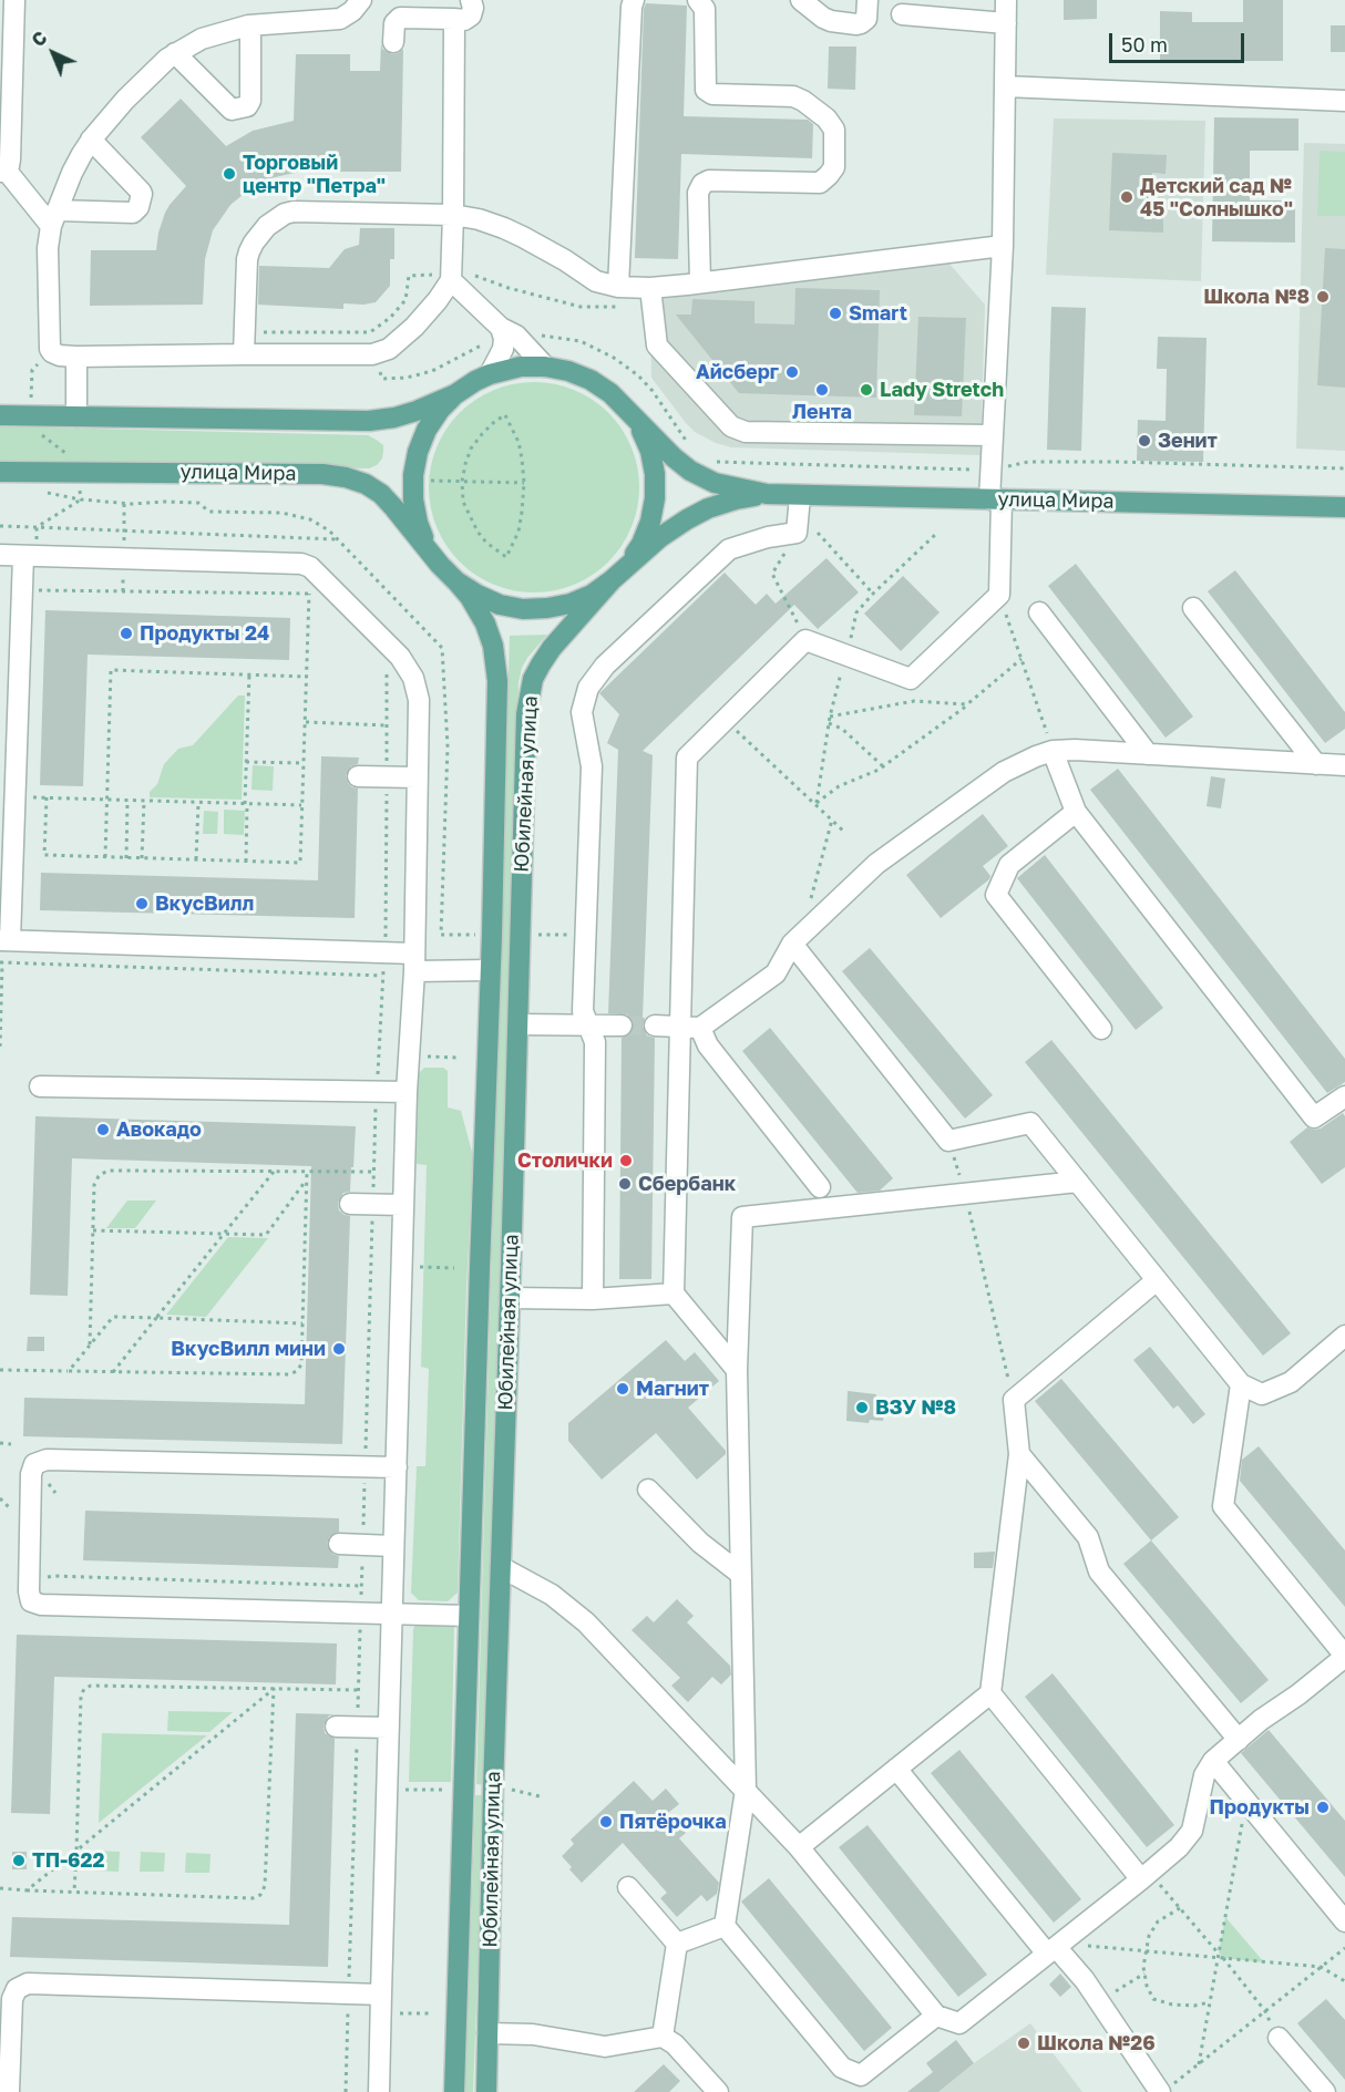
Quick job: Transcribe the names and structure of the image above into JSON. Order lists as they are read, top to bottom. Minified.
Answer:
{"streets":{"main road":["улица Мира","Юбилейная улица"]},"crossings":[["улица Мира","Юбилейная улица"]],"places":["Торговый центр \"Петра\"","Детский сад № 45 \"Солнышко\"","Школа №8","Smart","Айсберг","Лента","Lady Stretch","Зенит","Продукты 24","ВкусВилл","Авокадо","Столички","Сбербанк","ВкусВилл мини","Магнит","ВЗУ №8","Продукты","Пятёрочка","ТП-622","Школа №26"],"scale_bar":"50 m","north":"top left"}
